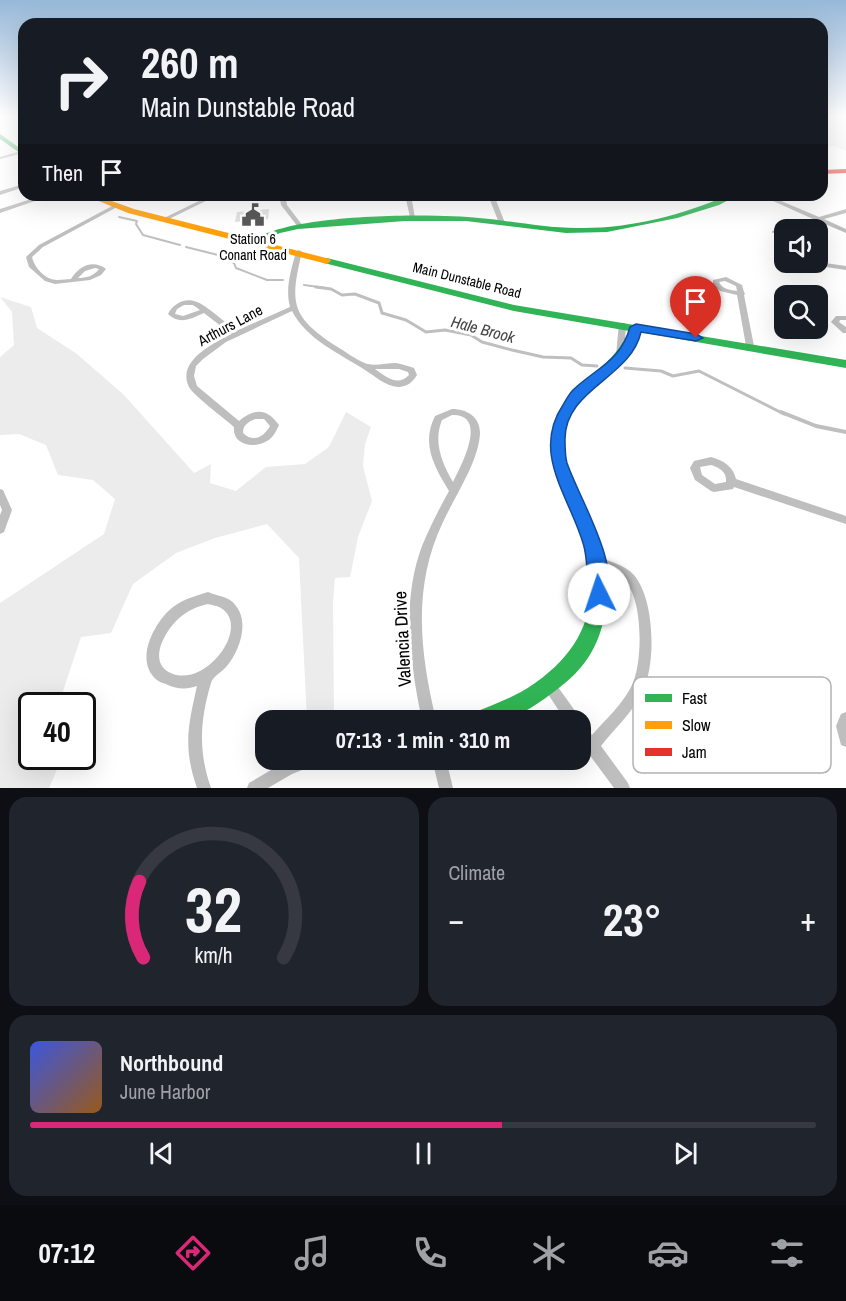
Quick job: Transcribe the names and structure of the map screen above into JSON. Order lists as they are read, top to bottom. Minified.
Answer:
{"streets":{"street":["Main Dunstable Road","Arthurs Lane","Valencia Drive"]},"water":["Hale Brook"],"places":{"public building":["Station 6 Conant Road"]},"legend":["Fast","Slow","Jam"],"page":{"turn":["260 m","Main Dunstable Road"],"then":"Then","limit":"40","trip":"07:13 · 1 min · 310 m","tile":"Climate","heat":["−","23°","+"],"song":["Northbound","June Harbor"],"tabs":"07:12","gauge":["32","km/h"]}}
